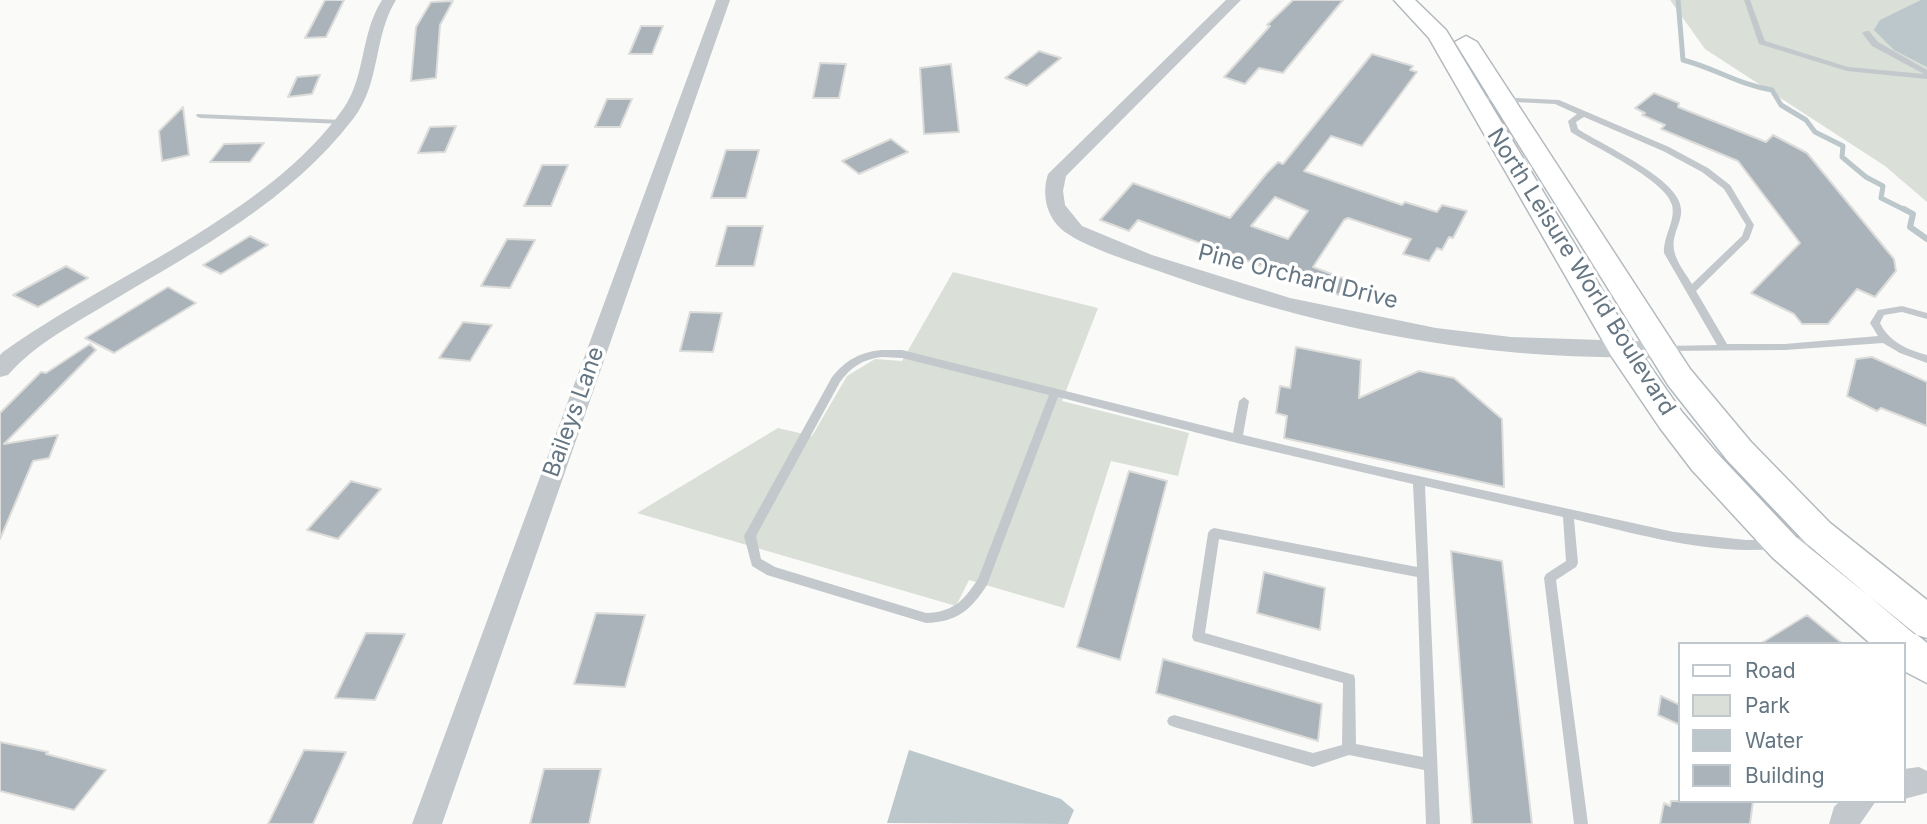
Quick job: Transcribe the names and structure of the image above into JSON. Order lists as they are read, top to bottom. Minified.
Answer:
{"streets":{"street":["North Leisure World Boulevard","Pine Orchard Drive","Baileys Lane"]},"crossings":[["North Leisure World Boulevard","Pine Orchard Drive"]],"legend":["Road","Park","Water","Building"]}
